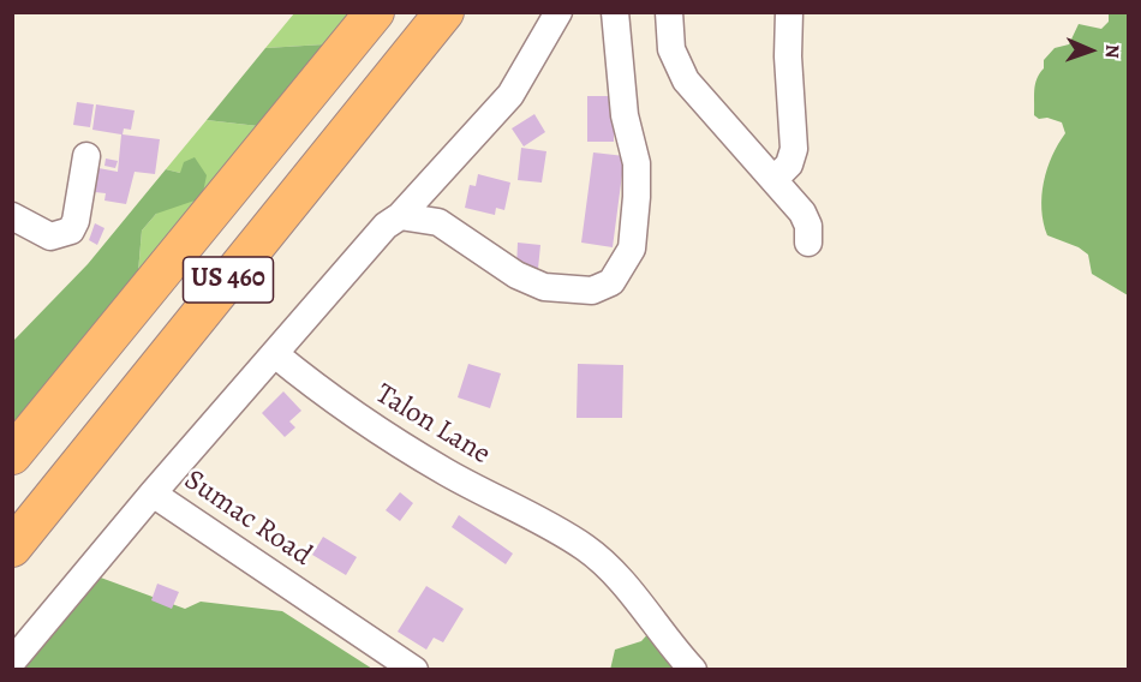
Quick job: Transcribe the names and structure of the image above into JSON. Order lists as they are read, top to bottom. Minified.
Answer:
{"streets":{"highway":["US 460"],"street":["Talon Lane","Sumac Road"]},"north":"right"}
